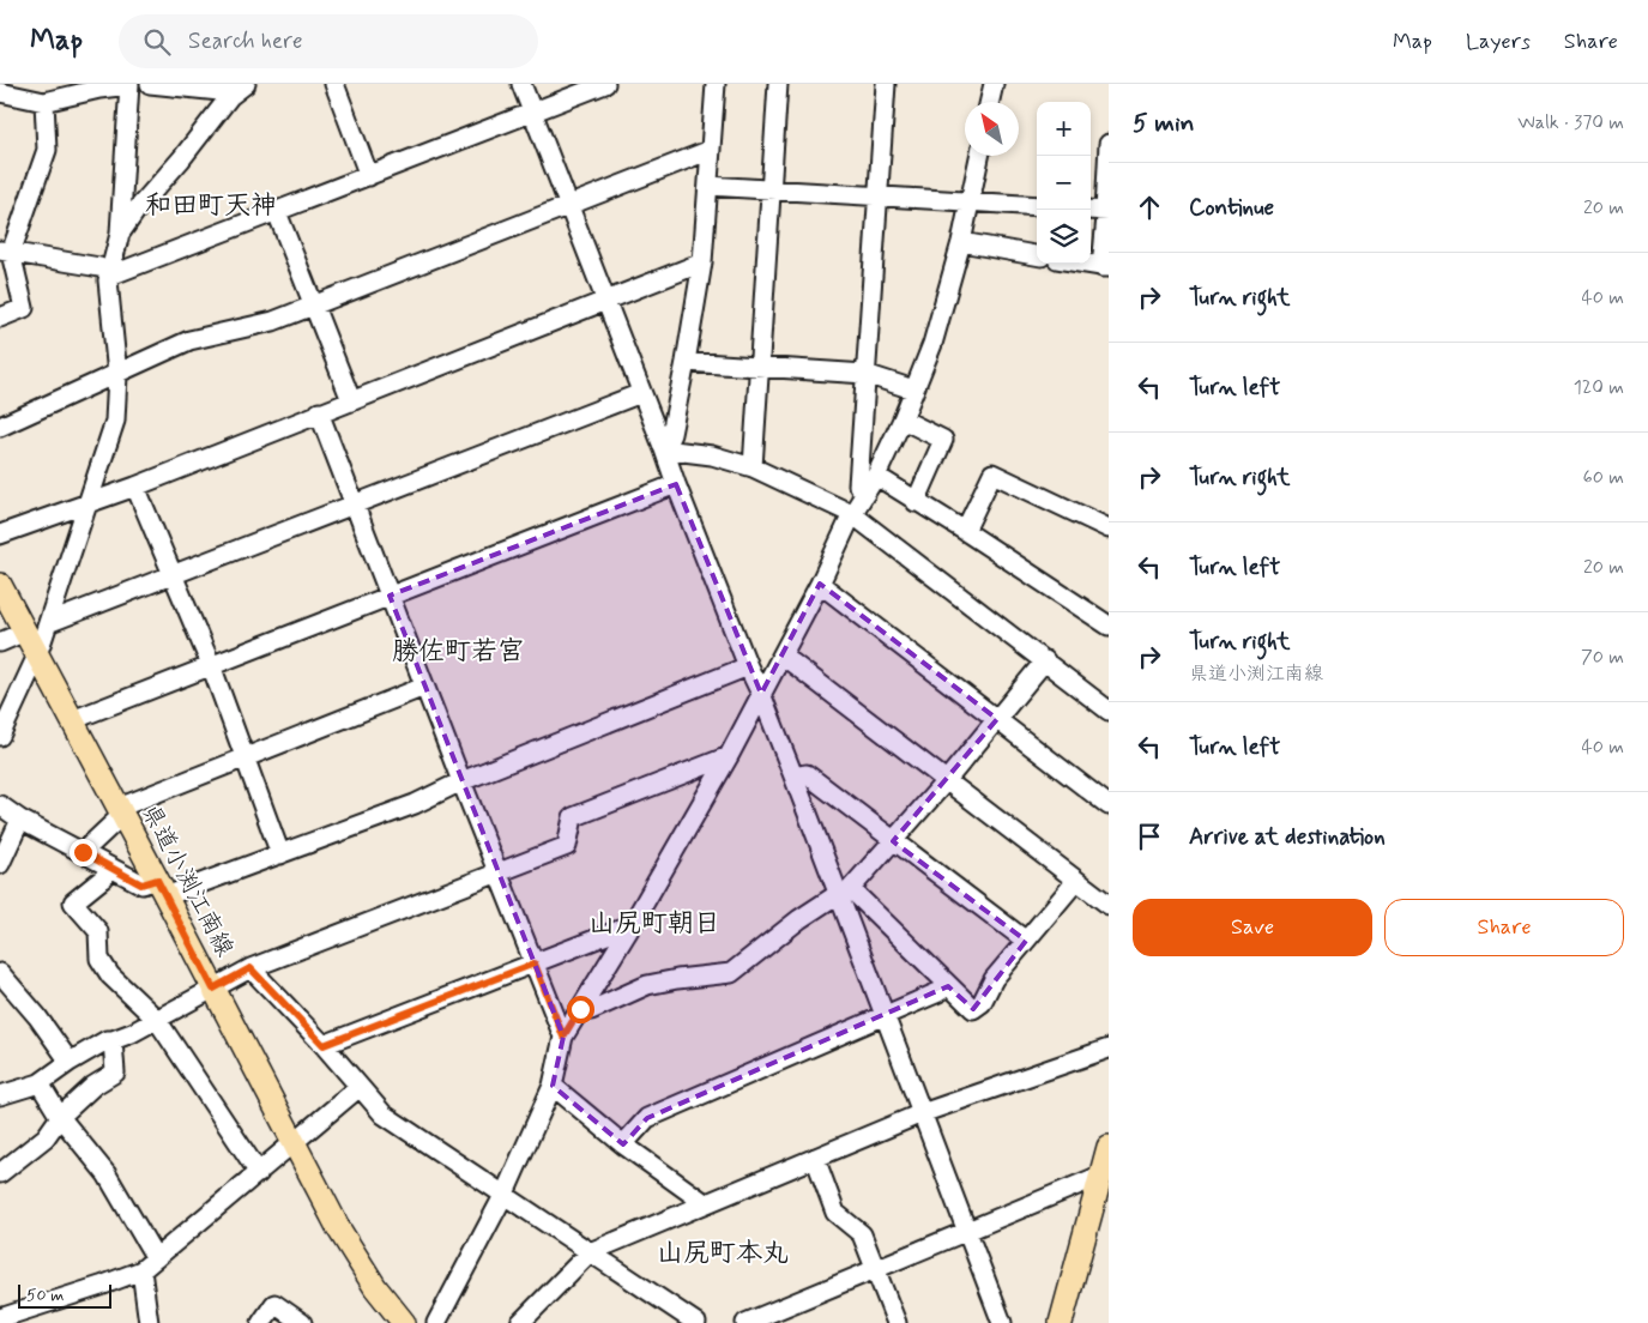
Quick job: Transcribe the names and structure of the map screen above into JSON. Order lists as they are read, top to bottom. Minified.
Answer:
{"streets":{"main road":["県道小渕江南線"]},"districts":["和田町天神","勝佐町若宮","山尻町朝日","山尻町本丸"],"scale_bar":"50 m","north":"top left","page":{"header":"Map","search":"Search here","nav":["Map","Layers","Share"],"heading":["5 min","Walk · 370 m"],"map_buttons":["+","−"],"list":[["Continue","20 m"],["Turn right","40 m"],["Turn left","120 m"],["Turn right","60 m"],["Turn left","20 m"],["Turn right","県道小渕江南線","70 m"],["Turn left","40 m"],"Arrive at destination"],"buttons":["Save","Share"],"scale":"50 m"}}
